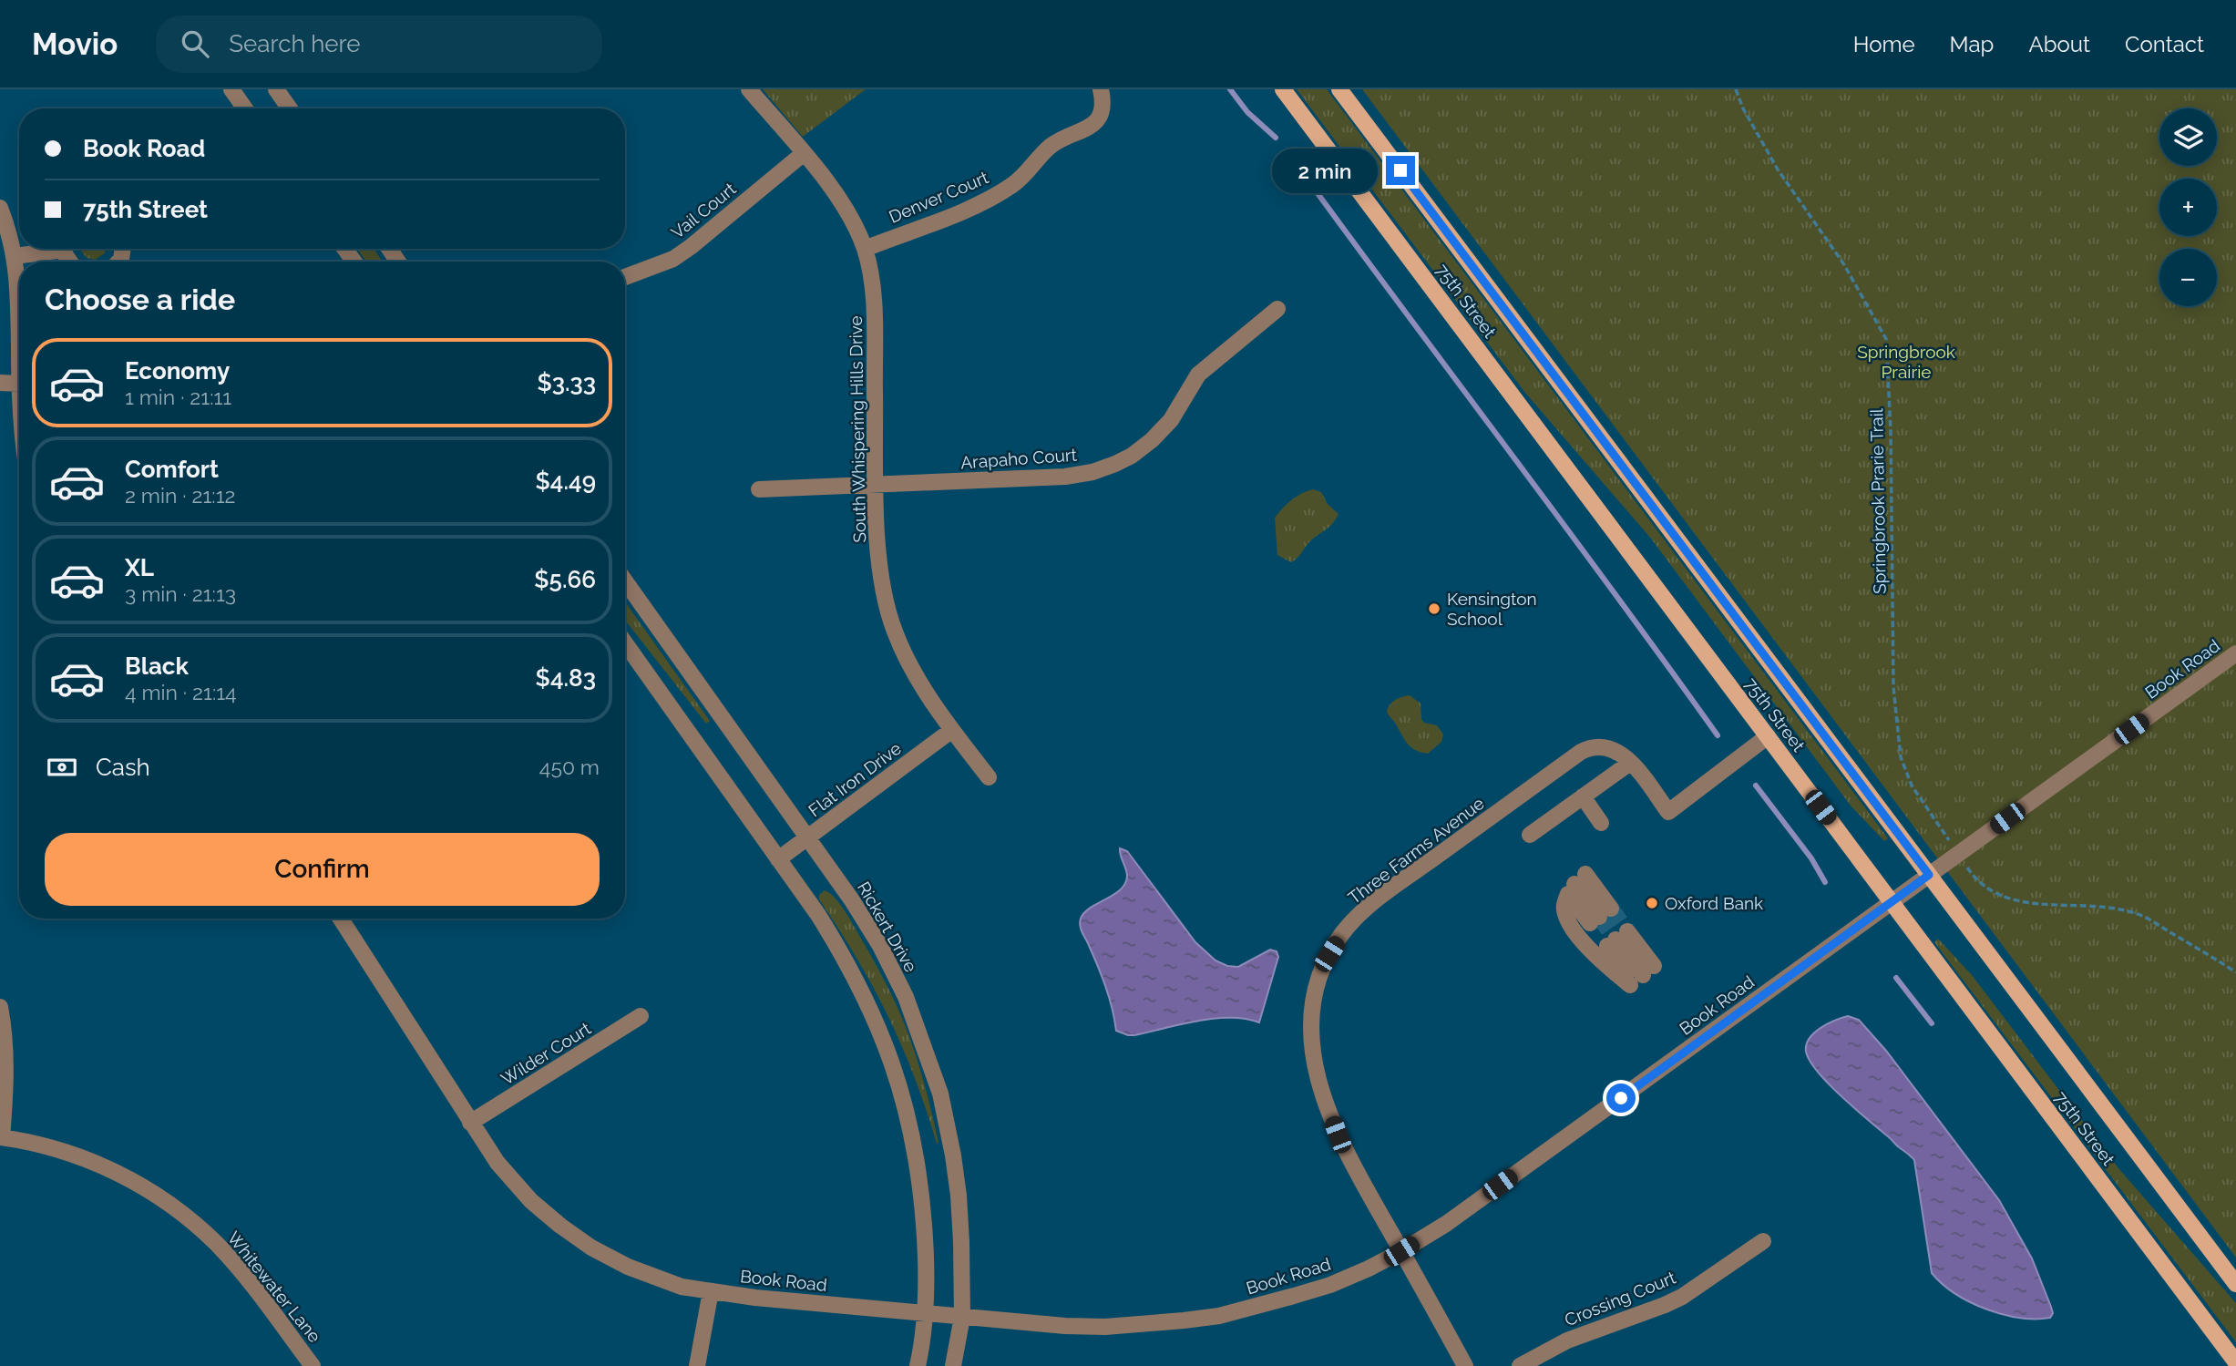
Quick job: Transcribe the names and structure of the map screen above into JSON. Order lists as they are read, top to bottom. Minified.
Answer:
{"streets":{"main road":["75th Street"],"street":["Denver Court","Vail Court","South Whispering Hills Drive","Arapaho Court","Book Road","Flat Iron Drive","Three Farms Avenue","Rickert Drive","Wilder Court","Whitewater Lane","Crossing Court"],"path":["Springbrook Prarie Trail"]},"crossings":[["Denver Court","South Whispering Hills Drive"],["Vail Court","South Whispering Hills Drive"],["75th Street","Book Road"],["75th Street","Three Farms Avenue"],["South Whispering Hills Drive","Arapaho Court"],["South Whispering Hills Drive","Flat Iron Drive"],["Book Road","Three Farms Avenue"],["Book Road","Rickert Drive"],["Book Road","Wilder Court"],["Flat Iron Drive","Rickert Drive"]],"parks":["Springbrook Prairie"],"places":["Kensington School","Oxford Bank"],"page":{"header":"Movio","search":"Search here","nav":["Home","Map","About","Contact"],"map_buttons":["+","−"],"banner":["Book Road","75th Street"],"bubble":"2 min","heading":"Choose a ride","list":[{"name":"Economy","note":"1 min · 21:11","value":"$3.33"},{"name":"Comfort","note":"2 min · 21:12","value":"$4.49"},{"name":"XL","note":"3 min · 21:13","value":"$5.66"},{"name":"Black","note":"4 min · 21:14","value":"$4.83"}],"pay":["Cash","450 m"],"buttons":"Confirm"}}
